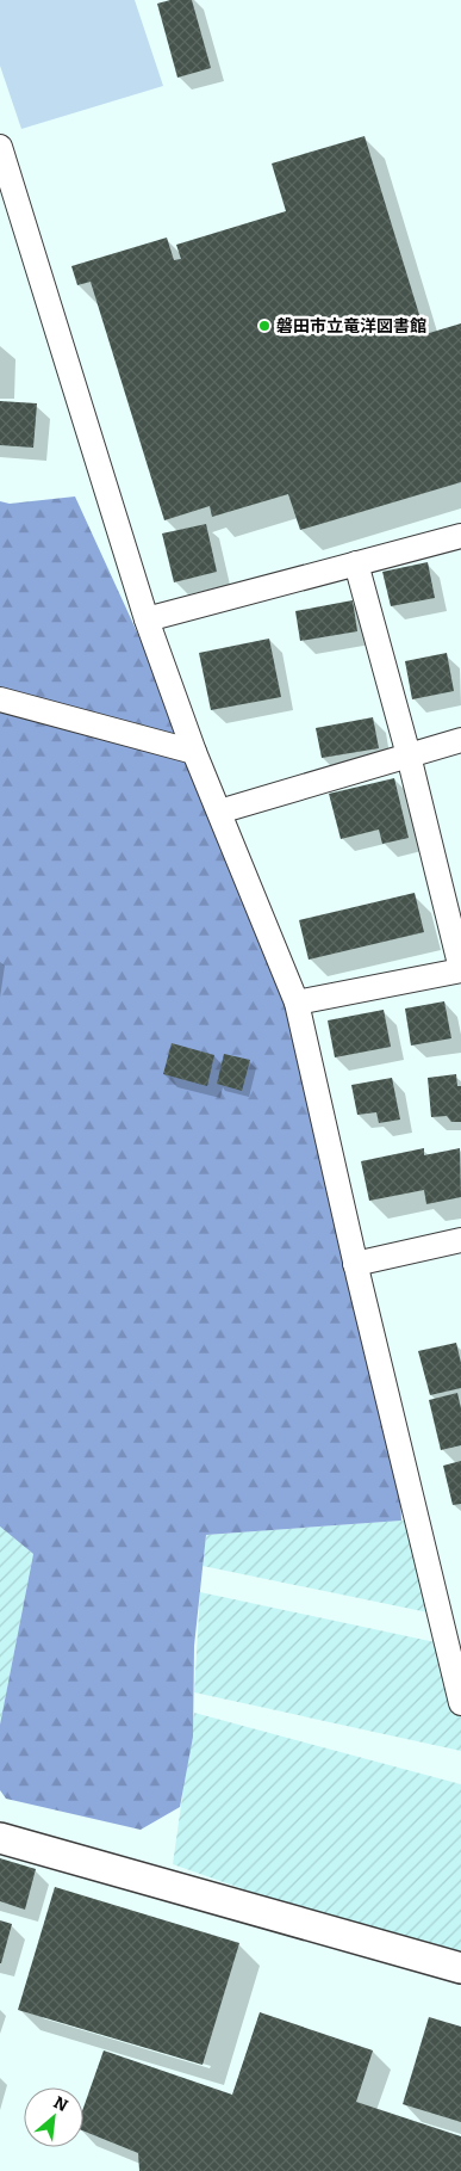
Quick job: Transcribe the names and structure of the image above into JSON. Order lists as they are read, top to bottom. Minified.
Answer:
{"places":["磐田市立竜洋図書館"],"north":"top right"}
